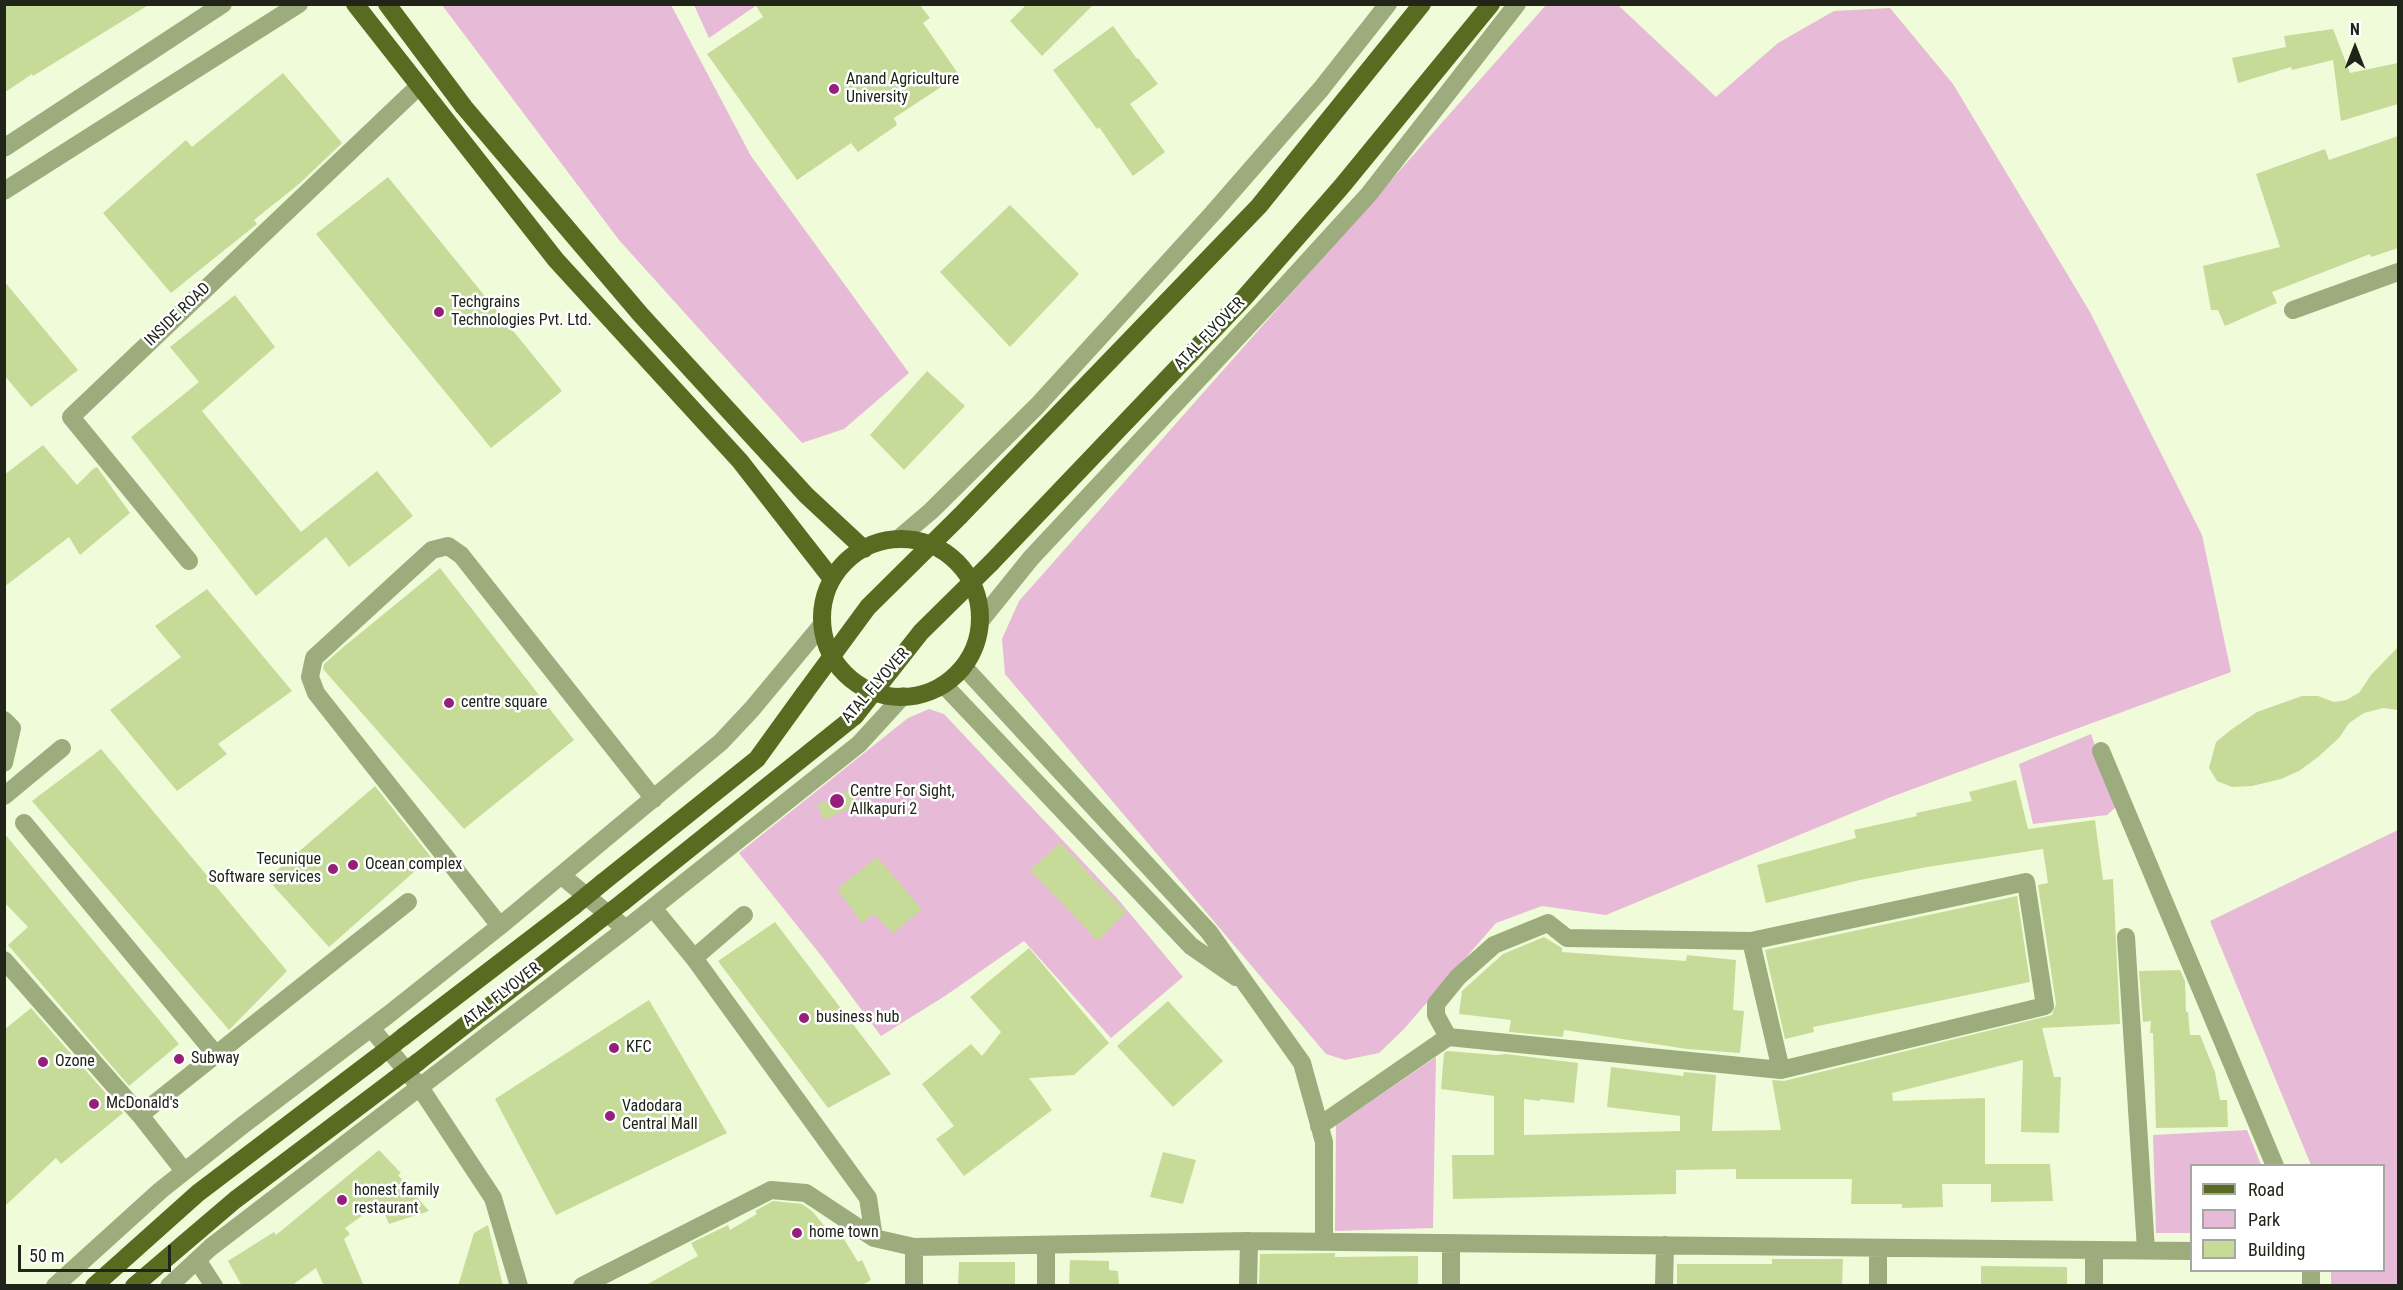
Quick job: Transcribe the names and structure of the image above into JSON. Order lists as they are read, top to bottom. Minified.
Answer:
{"streets":{"main road":["ATAL FLYOVER"],"street":["INSIDE ROAD"]},"places":["Anand Agriculture University","Techgrains Technologies Pvt. Ltd.","centre square","Centre For Sight, Allkapuri 2","Ocean complex","Tecunique Software services","business hub","KFC","Subway","Ozone","McDonald's","Vadodara Central Mall","honest family restaurant","home town"],"legend":["Road","Park","Building"],"scale_bar":"50 m","north":"top"}
